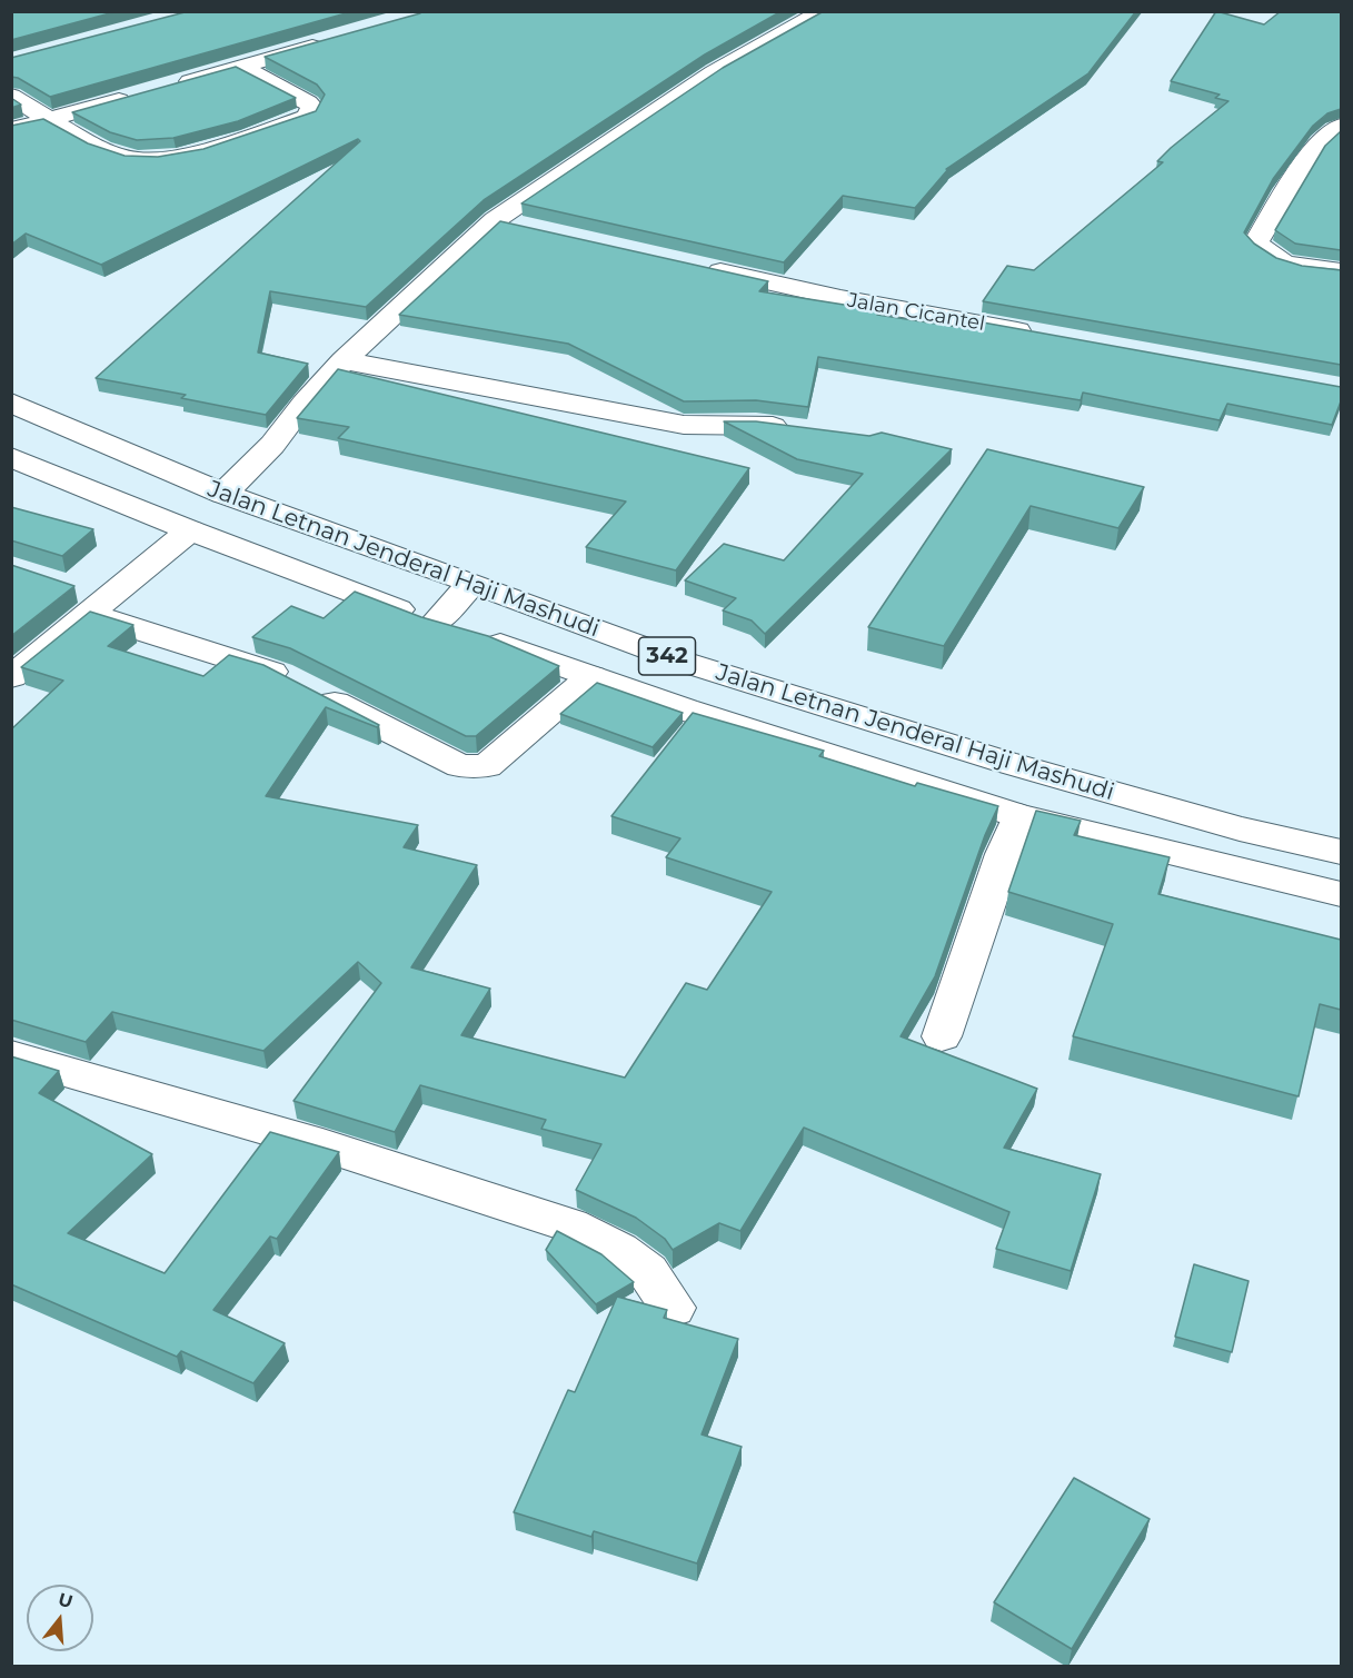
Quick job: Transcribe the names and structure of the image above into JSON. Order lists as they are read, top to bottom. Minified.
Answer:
{"streets":{"street":["Jalan Cicantel","Jalan Letnan Jenderal Haji Mashudi","342"]},"north":"top"}
